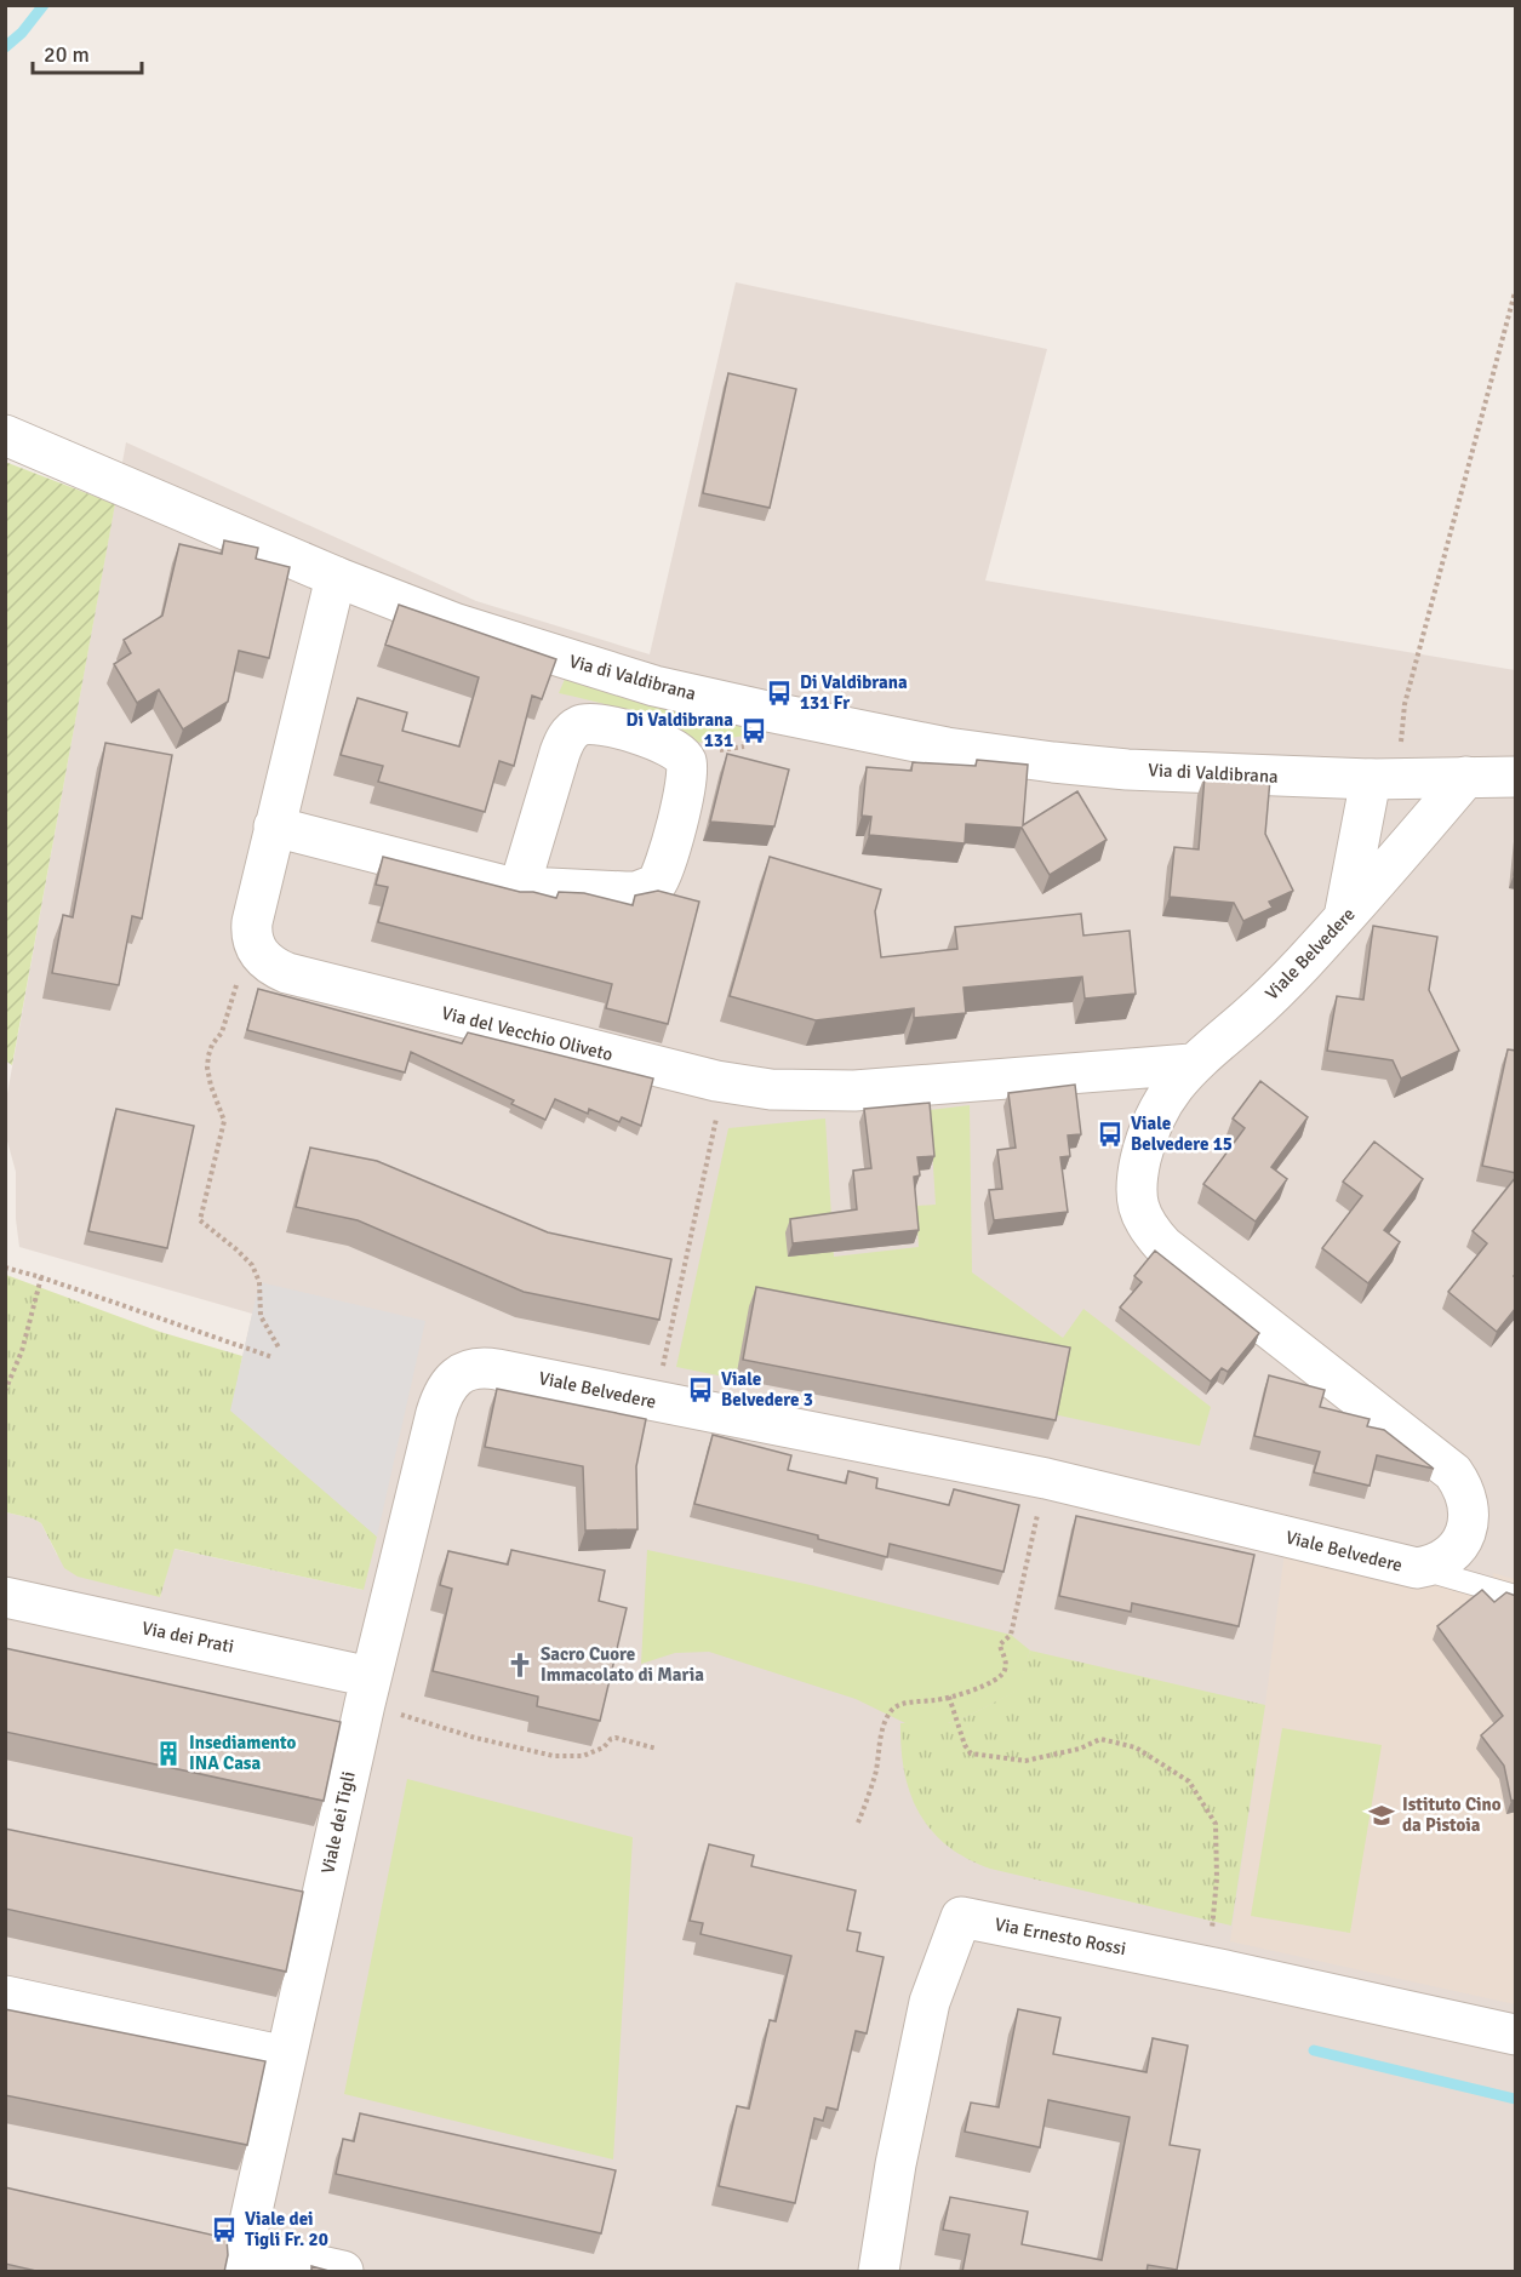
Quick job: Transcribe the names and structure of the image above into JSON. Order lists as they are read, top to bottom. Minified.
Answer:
{"streets":{"street":["Via di Valdibrana","Viale Belvedere","Via del Vecchio Oliveto","Via dei Prati","Viale dei Tigli","Via Ernesto Rossi"]},"crossings":[["Via di Valdibrana","Viale Belvedere"],["Via di Valdibrana","Via del Vecchio Oliveto"],["Viale Belvedere","Via del Vecchio Oliveto"],["Viale Belvedere","Viale dei Tigli"],["Via dei Prati","Viale dei Tigli"]],"places":{"bus stop":["Di Valdibrana 131 Fr","Di Valdibrana 131","Viale Belvedere 15","Viale Belvedere 3","Viale dei Tigli Fr. 20"],"church":["Sacro Cuore Immacolato di Maria"],"building":["Insediamento INA Casa"],"school or university":["Istituto Cino da Pistoia"]},"scale_bar":"20 m"}
